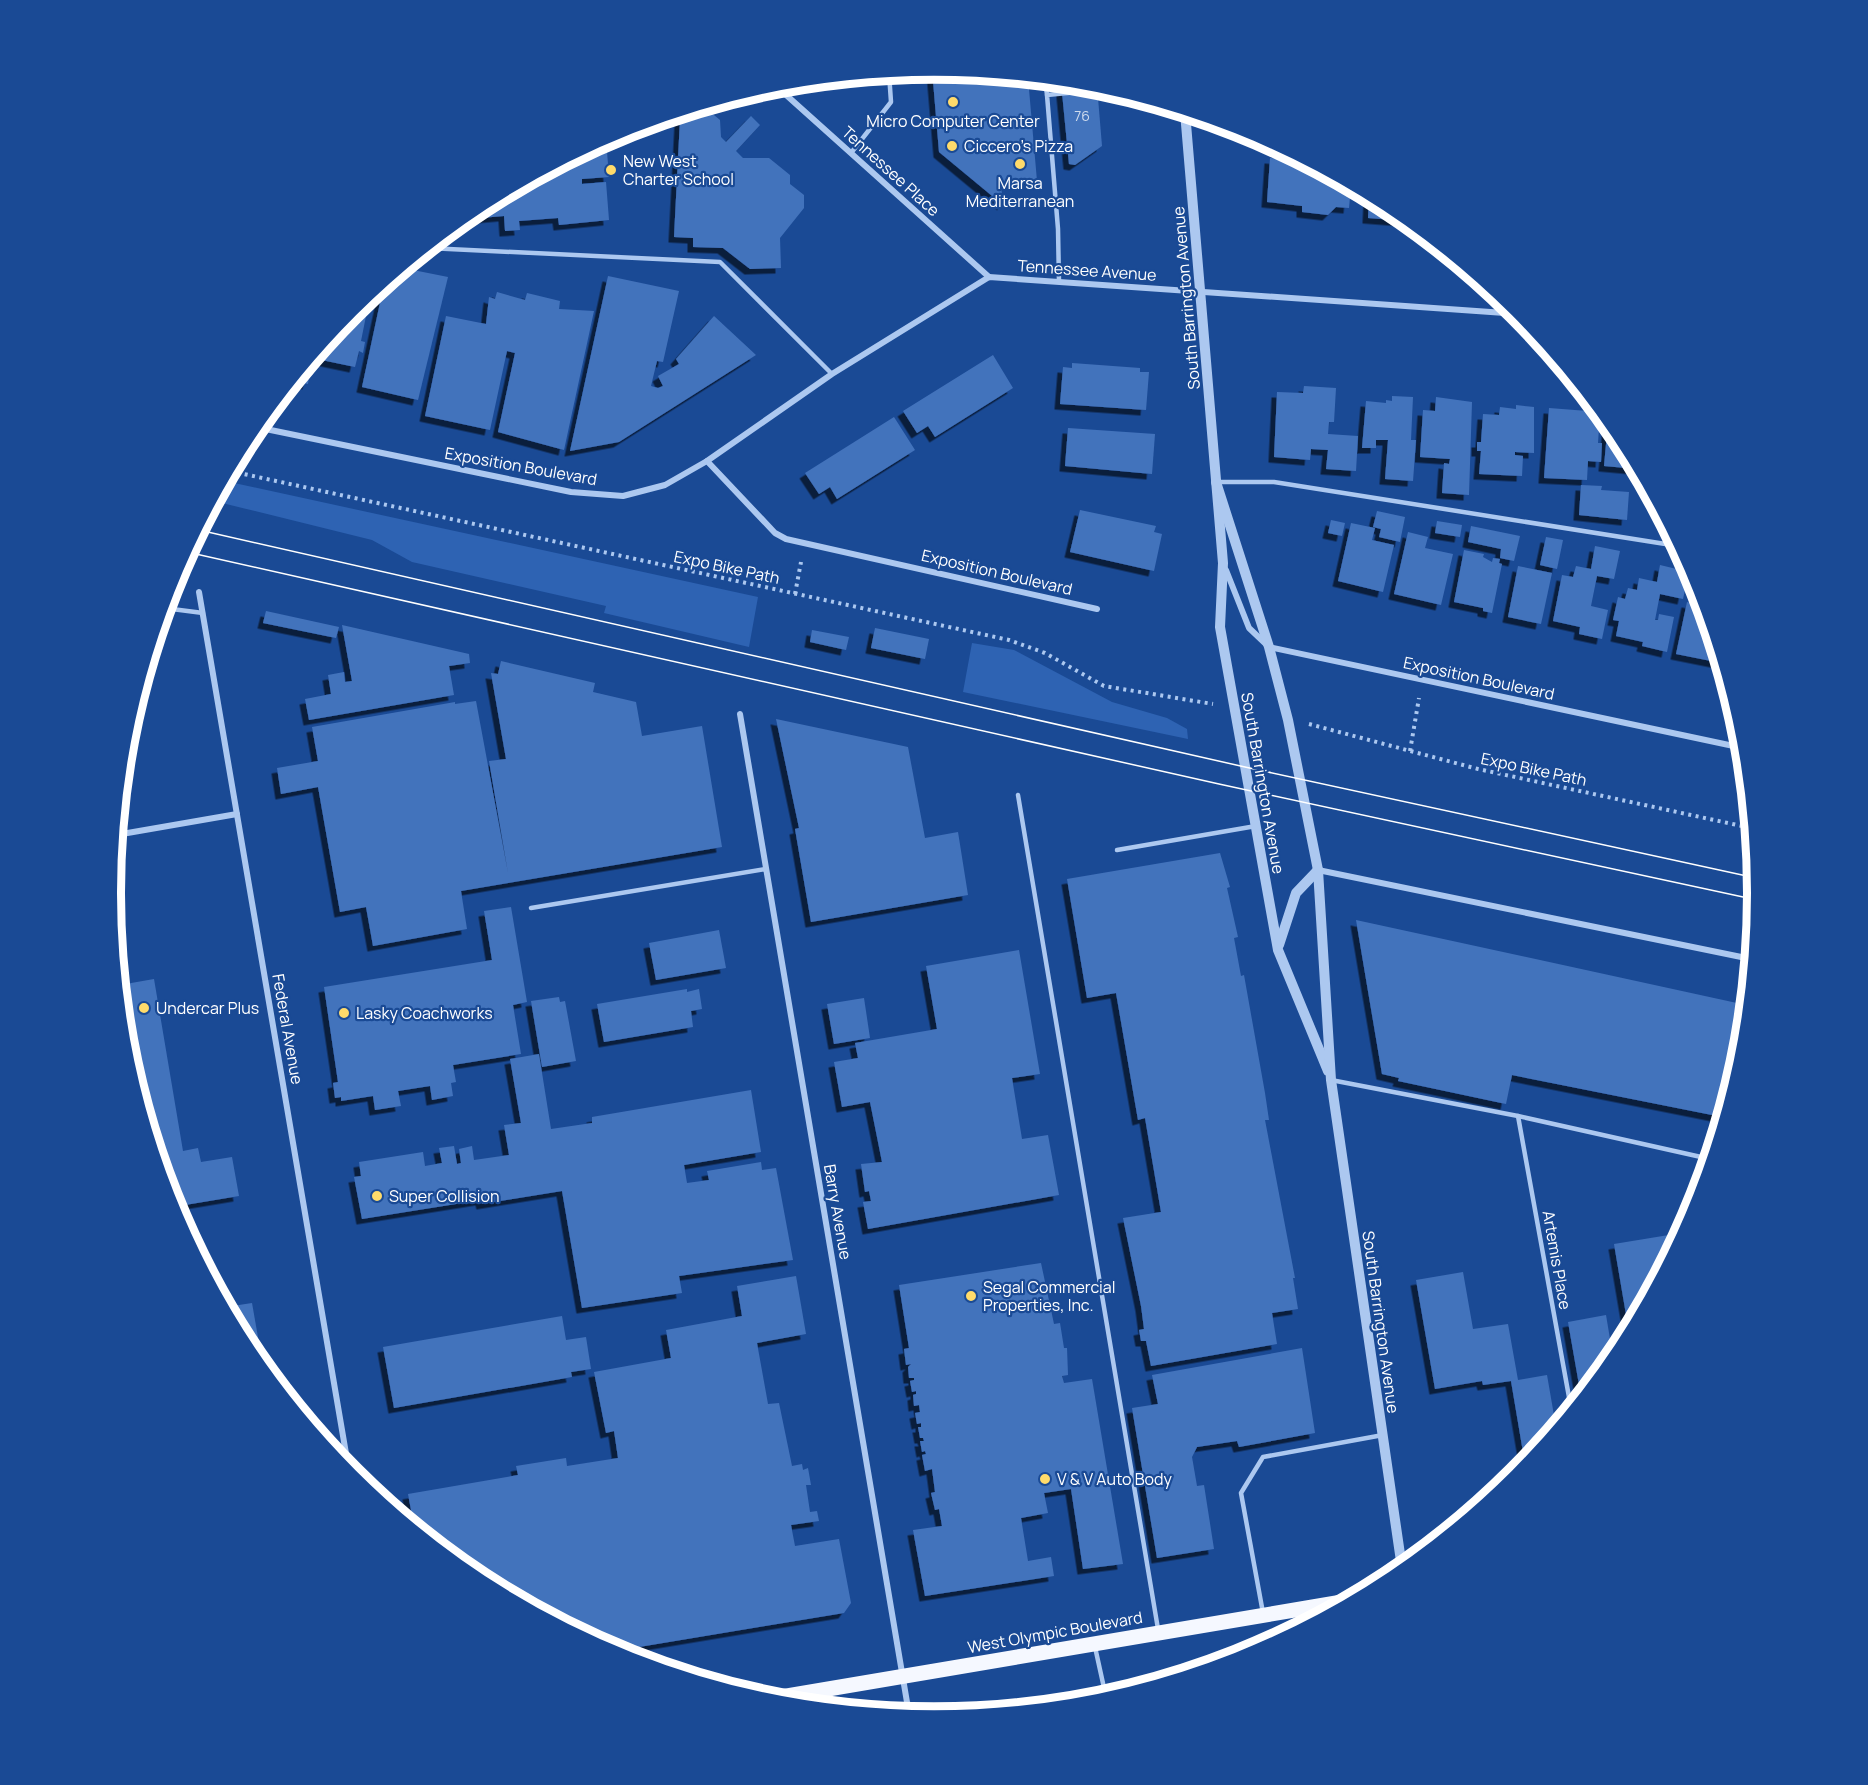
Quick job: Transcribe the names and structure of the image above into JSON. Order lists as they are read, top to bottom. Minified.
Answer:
{"streets":{"main road":["West Olympic Boulevard"],"street":["Tennessee Place","Tennessee Avenue","South Barrington Avenue","Exposition Boulevard","Federal Avenue","Barry Avenue"],"lane":["Artemis Place"],"path":["Expo Bike Path"]},"crossings":[["Tennessee Place","Tennessee Avenue"],["Tennessee Avenue","South Barrington Avenue"],["South Barrington Avenue","Exposition Boulevard"],["Barry Avenue","West Olympic Boulevard"]],"places":["Micro Computer Center","Ciccero's Pizza","Marsa Mediterranean","New West Charter School","Undercar Plus","Lasky Coachworks","Super Collision","Segal Commercial Properties, Inc.","V & V Auto Body"],"house_numbers":["76"]}
